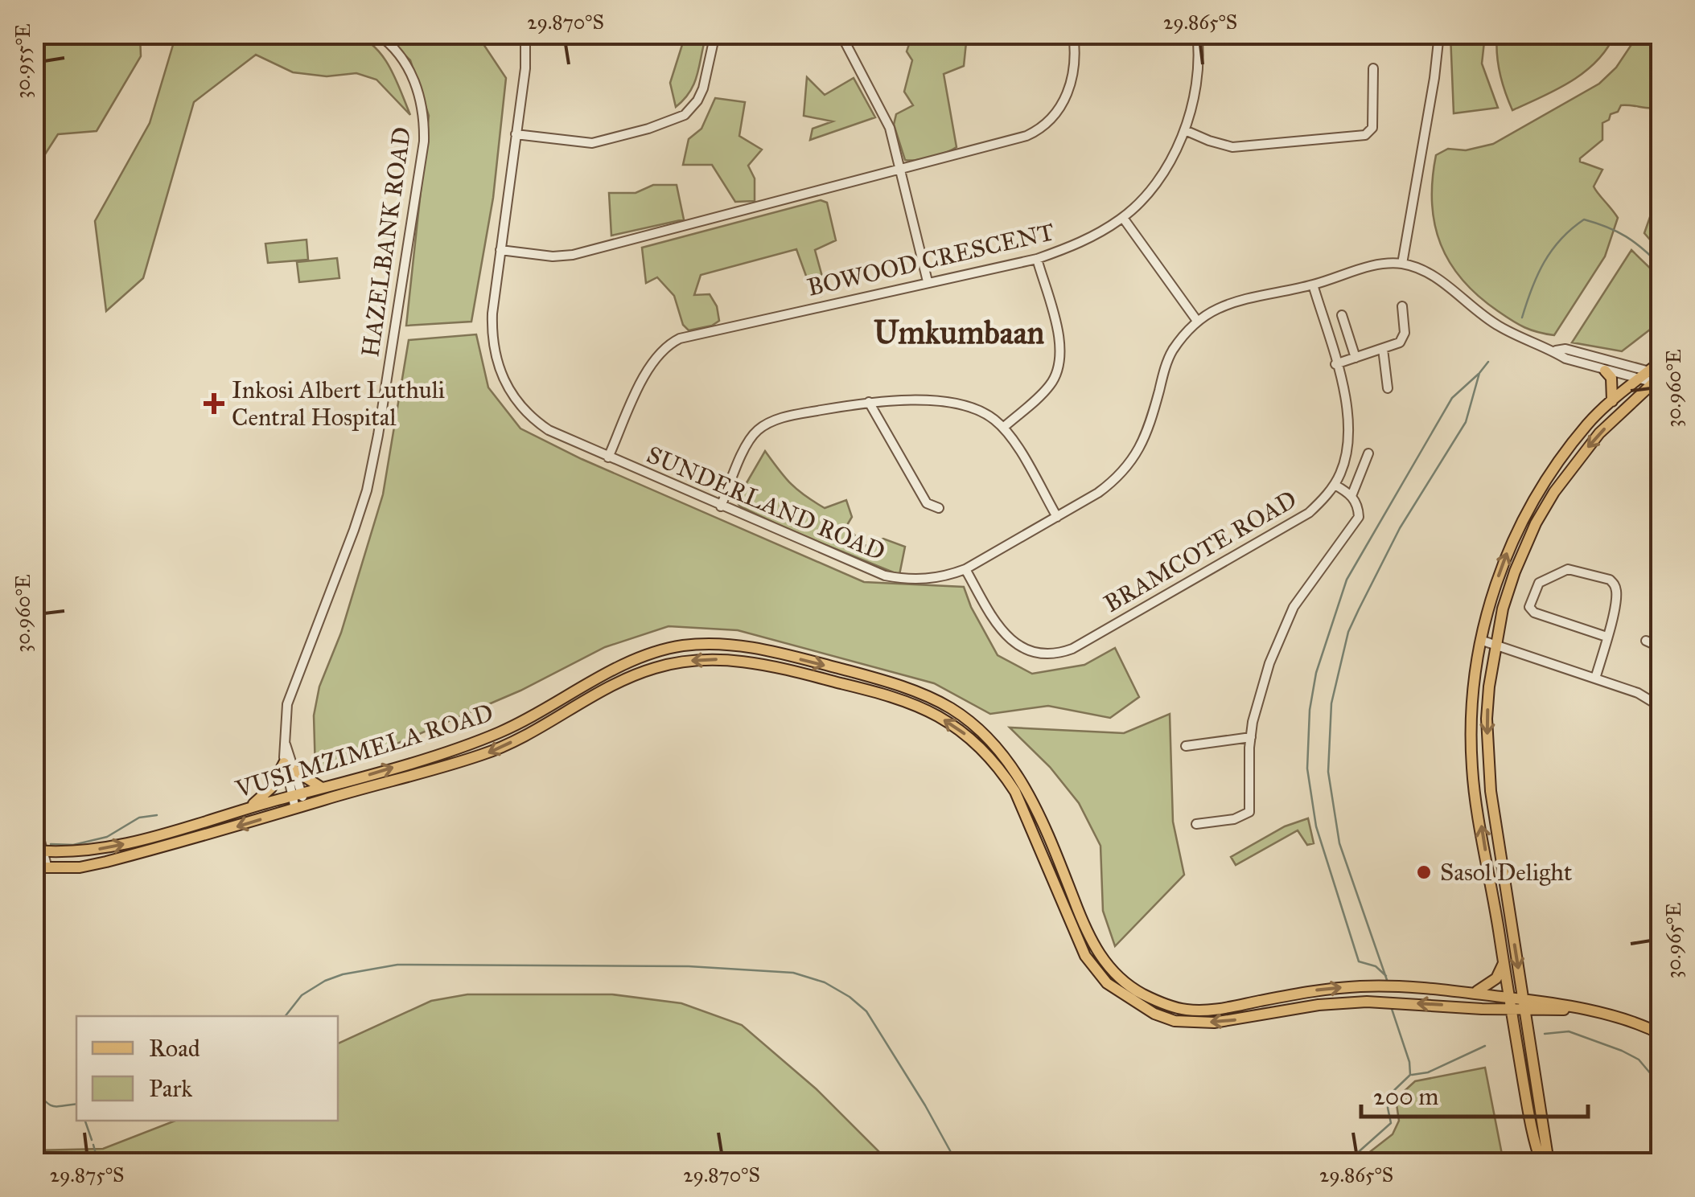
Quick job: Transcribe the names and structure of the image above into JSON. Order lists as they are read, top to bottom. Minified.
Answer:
{"streets":{"main road":["VUSI MZIMELA ROAD"],"street":["HAZELBANK ROAD","BOWOOD CRESCENT","SUNDERLAND ROAD","BRAMCOTE ROAD"]},"crossings":[["HAZELBANK ROAD","VUSI MZIMELA ROAD"],["BOWOOD CRESCENT","SUNDERLAND ROAD"],["SUNDERLAND ROAD","BRAMCOTE ROAD"]],"districts":["Umkumbaan"],"places":{"health":["Inkosi Albert Luthuli Central Hospital"],"other":["Sasol Delight"]},"legend":["Road","Park"],"scale_bar":"200 m","coordinates":["29.870°S","29.865°S","30.955°E","30.960°E","30.965°E","29.875°S"]}
